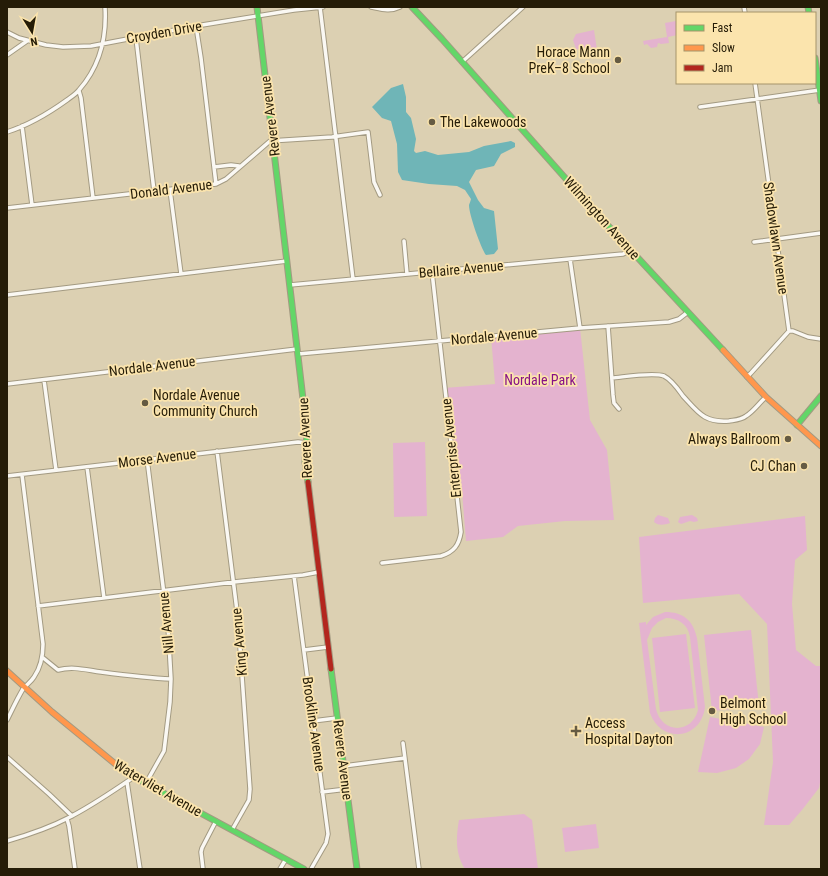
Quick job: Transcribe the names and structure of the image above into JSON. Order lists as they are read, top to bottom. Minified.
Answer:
{"streets":{"street":["Croyden Drive","Revere Avenue","Donald Avenue","Wilmington Avenue","Shadowlawn Avenue","Bellaire Avenue","Nordale Avenue","Enterprise Avenue","Morse Avenue","Nill Avenue","King Avenue","Brookline Avenue","Watervliet Avenue"]},"crossings":[["Croyden Drive","Revere Avenue"],["Revere Avenue","Donald Avenue"],["Revere Avenue","Bellaire Avenue"],["Revere Avenue","Nordale Avenue"],["Revere Avenue","Morse Avenue"],["Wilmington Avenue","Bellaire Avenue"],["Wilmington Avenue","Nordale Avenue"],["Bellaire Avenue","Enterprise Avenue"],["Nordale Avenue","Enterprise Avenue"],["Morse Avenue","Nill Avenue"],["Morse Avenue","King Avenue"],["Nill Avenue","Watervliet Avenue"],["King Avenue","Watervliet Avenue"]],"parks":["Nordale Park"],"places":{"other":["Horace Mann PreK–8 School","The Lakewoods","Nordale Avenue Community Church","Always Ballroom","CJ Chan","Belmont High School"],"health":["Access Hospital Dayton"]},"legend":["Fast","Slow","Jam"],"north":"bottom"}
